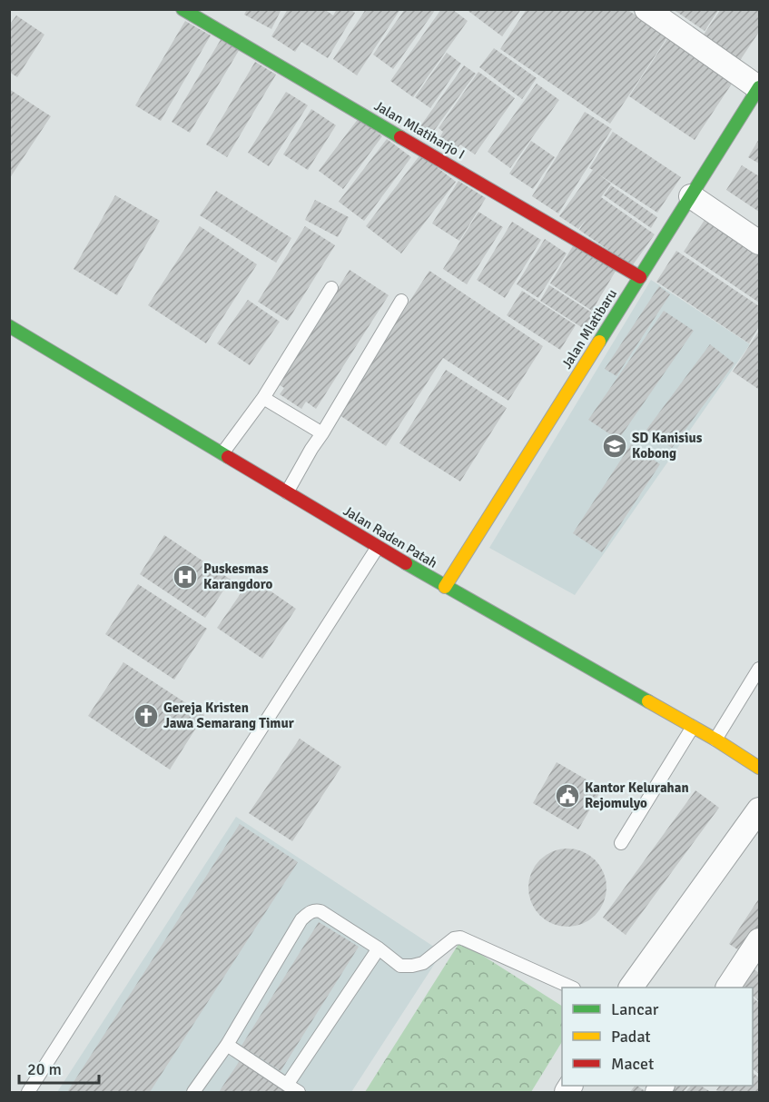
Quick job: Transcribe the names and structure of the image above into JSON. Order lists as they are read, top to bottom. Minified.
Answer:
{"streets":{"main road":["Jalan Mlatiharjo I","Jalan Mlatibaru","Jalan Raden Patah"]},"crossings":[["Jalan Mlatiharjo I","Jalan Mlatibaru"],["Jalan Mlatibaru","Jalan Raden Patah"]],"places":{"school or university":["SD Kanisius Kobong"],"hospital":["Puskesmas Karangdoro"],"church":["Gereja Kristen Jawa Semarang Timur"],"public building":["Kantor Kelurahan Rejomulyo"]},"legend":["Lancar","Padat","Macet"],"scale_bar":"20 m"}
